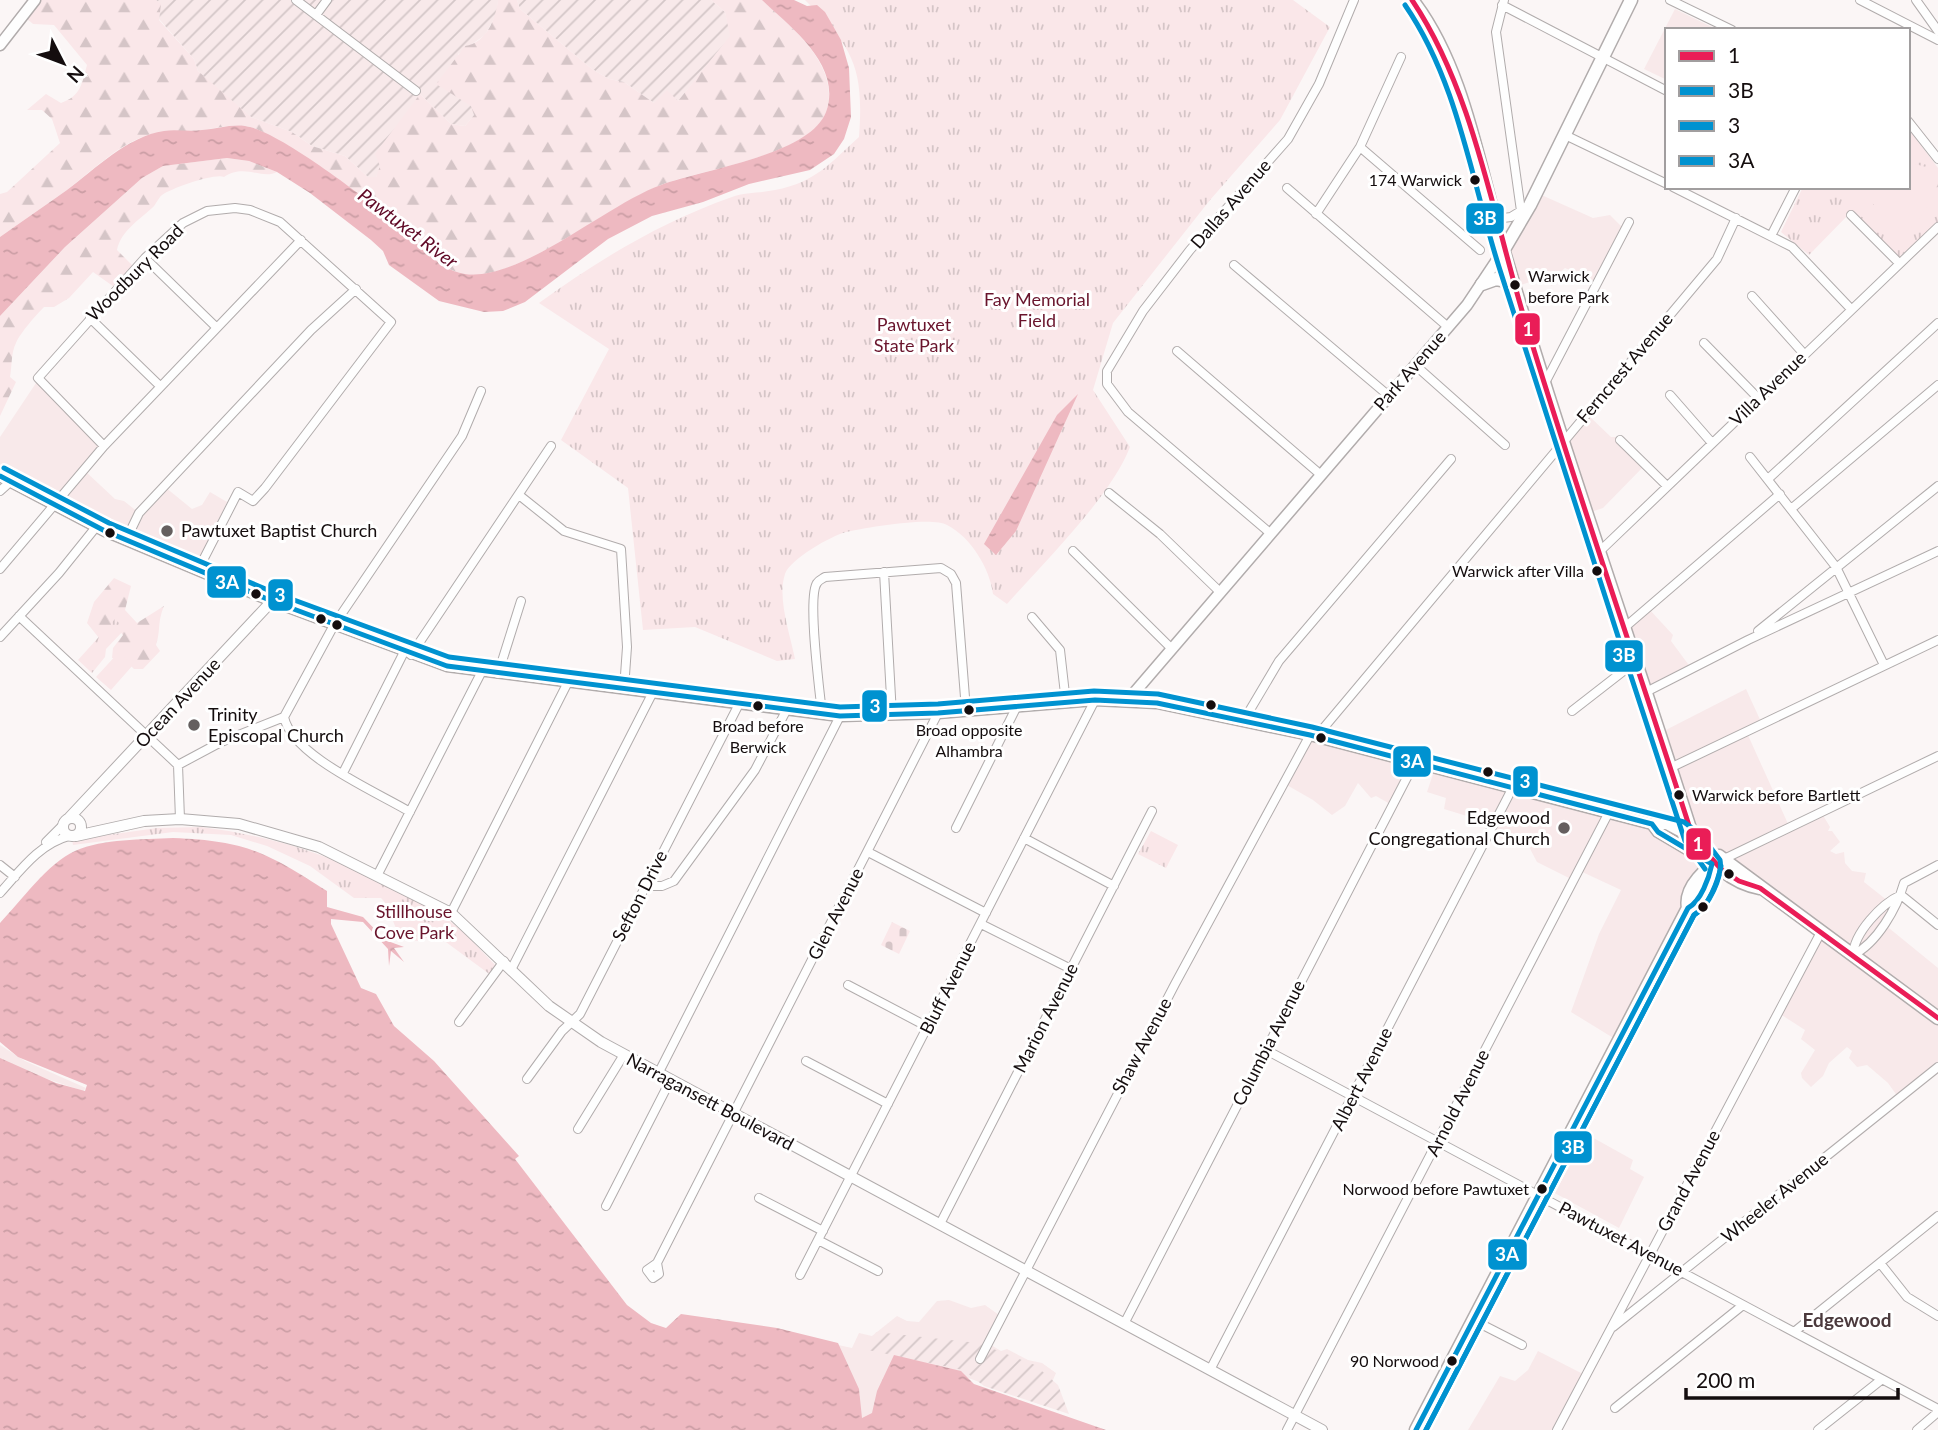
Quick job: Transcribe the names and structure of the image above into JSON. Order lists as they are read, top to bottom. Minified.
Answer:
{"streets":{"main road":["Park Avenue"],"street":["Dallas Avenue","Woodbury Road","Ferncrest Avenue","Villa Avenue","Ocean Avenue","Sefton Drive","Glen Avenue","Bluff Avenue","Marion Avenue","Columbia Avenue","Shaw Avenue","Albert Avenue","Narragansett Boulevard","Arnold Avenue","Grand Avenue","Wheeler Avenue","Pawtuxet Avenue"]},"crossings":[["Dallas Avenue","Park Avenue"],["Ferncrest Avenue","Shaw Avenue"],["Ocean Avenue","Narragansett Boulevard"],["Sefton Drive","Narragansett Boulevard"],["Glen Avenue","Narragansett Boulevard"],["Bluff Avenue","Narragansett Boulevard"],["Marion Avenue","Narragansett Boulevard"],["Columbia Avenue","Narragansett Boulevard"],["Columbia Avenue","Pawtuxet Avenue"],["Shaw Avenue","Narragansett Boulevard"],["Albert Avenue","Narragansett Boulevard"],["Albert Avenue","Pawtuxet Avenue"],["Narragansett Boulevard","Arnold Avenue"],["Arnold Avenue","Pawtuxet Avenue"],["Grand Avenue","Wheeler Avenue"],["Grand Avenue","Pawtuxet Avenue"],["Wheeler Avenue","Pawtuxet Avenue"]],"districts":["Edgewood"],"water":["Pawtuxet River"],"parks":["Fay Memorial Field","Pawtuxet State Park","Stillhouse Cove Park"],"places":["174 Warwick","Warwick before Park","Pawtuxet Baptist Church","Warwick after Villa","Broad before Berwick","Broad opposite Alhambra","Trinity Episcopal Church","Warwick before Bartlett","Edgewood Congregational Church","Norwood before Pawtuxet","90 Norwood"],"lines":["transit line 1","transit line 3B","transit line 3","transit line 3A"],"legend":["1","3B","3","3A"],"scale_bar":"200 m","north":"bottom right"}
